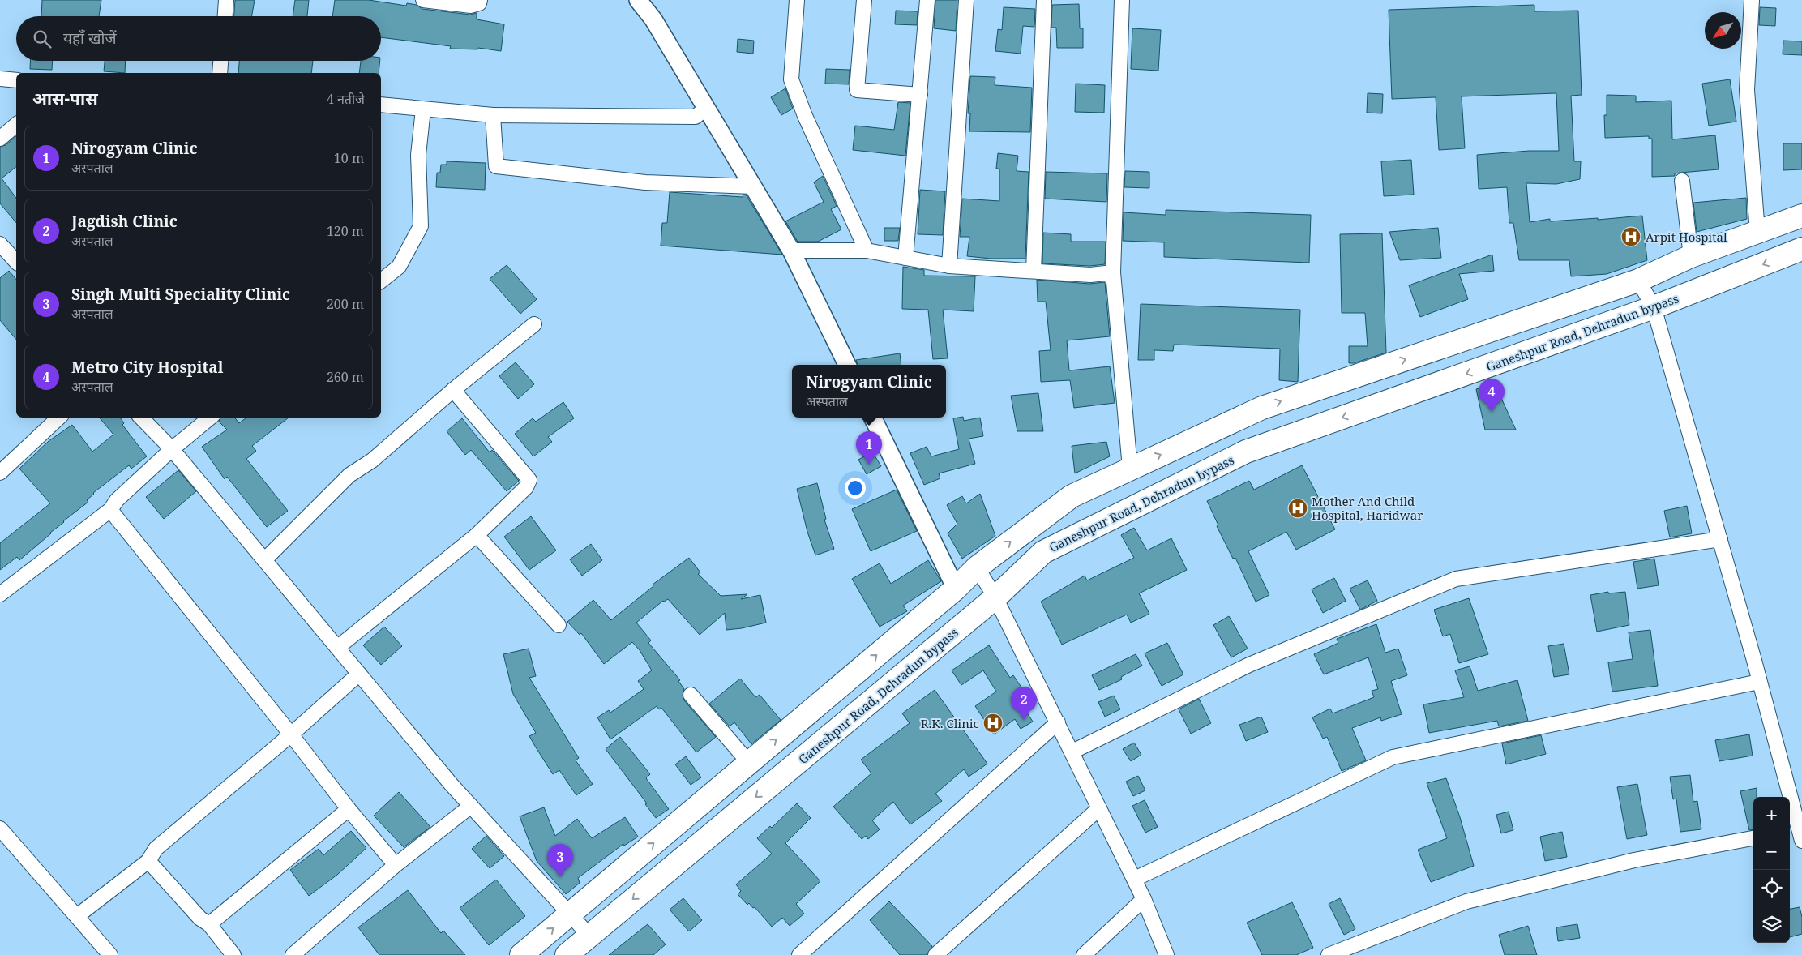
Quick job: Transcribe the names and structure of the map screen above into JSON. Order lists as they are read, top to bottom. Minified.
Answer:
{"streets":{"main road":["Ganeshpur Road, Dehradun bypass"]},"places":{"hospital":["Arpit Hospital","Mother And Child Hospital, Haridwar","R.K. Clinic"]},"north":"bottom left","page":{"search":"यहाँ खोजें","heading":["आस-पास","4 नतीजे"],"list":[{"mark":"1","name":"Nirogyam Clinic","note":"अस्पताल","value":"10 m"},{"mark":"2","name":"Jagdish Clinic","note":"अस्पताल","value":"120 m"},{"mark":"3","name":"Singh Multi Speciality Clinic","note":"अस्पताल","value":"200 m"},{"mark":"4","name":"Metro City Hospital","note":"अस्पताल","value":"260 m"}],"popup":["Nirogyam Clinic","अस्पताल"],"pins":["4","1","2","3"],"map_buttons":["+","−"]}}
